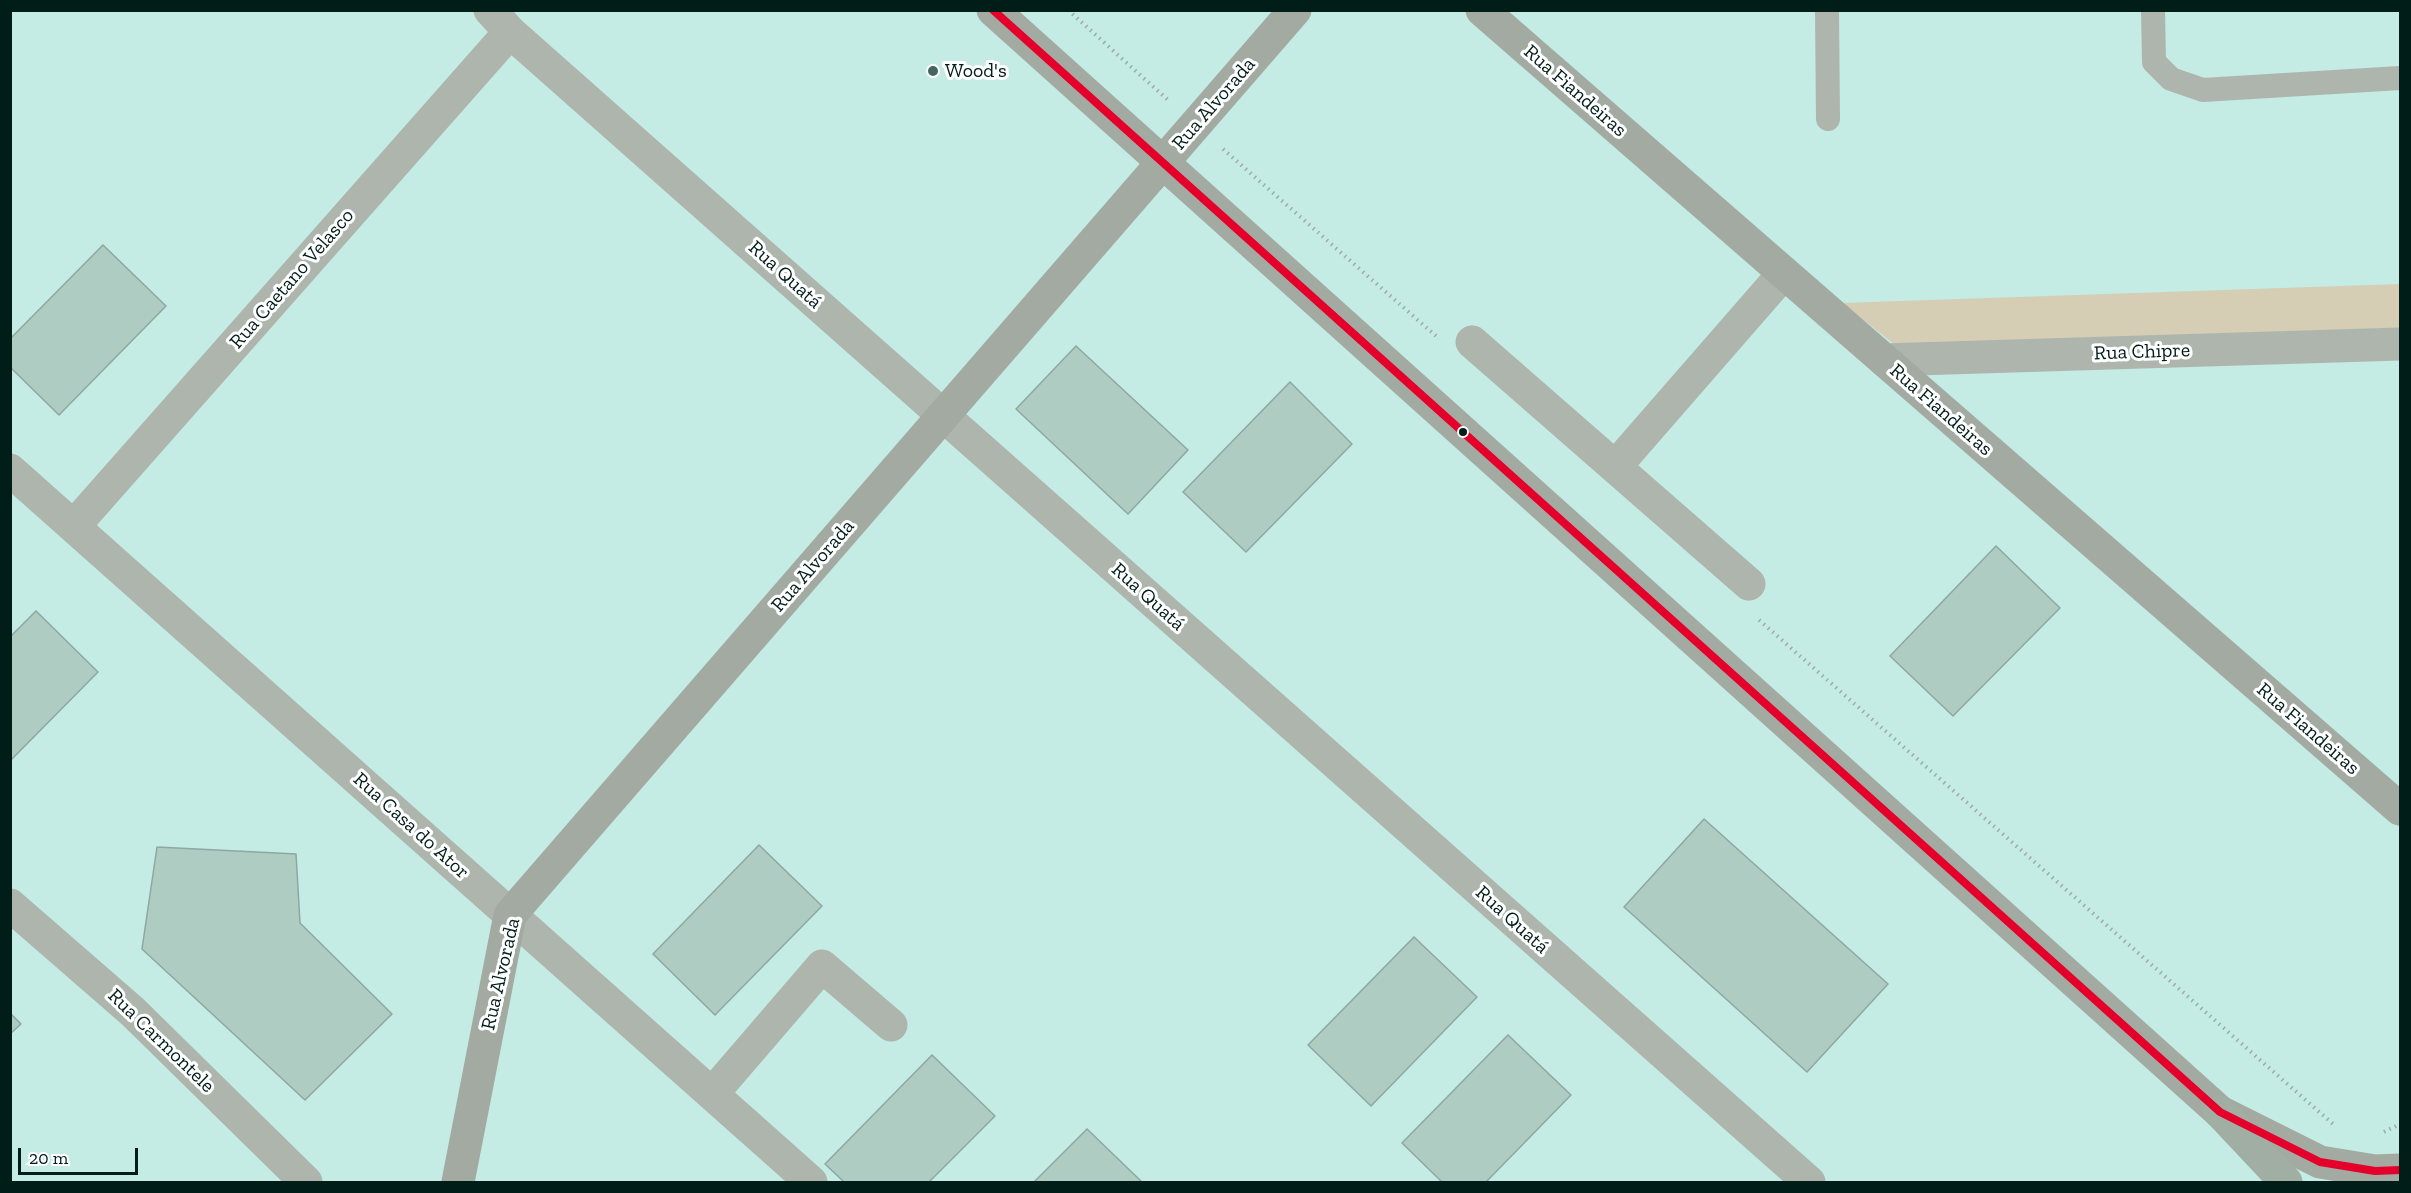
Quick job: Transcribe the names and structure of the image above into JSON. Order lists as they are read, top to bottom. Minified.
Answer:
{"streets":{"street":["Rua Fiandeiras","Rua Alvorada","Rua Quatá","Rua Caetano Velasco","Rua Chipre","Rua Casa do Ator","Rua Carmontele"]},"crossings":[["Rua Fiandeiras","Rua Chipre"],["Rua Alvorada","Rua Quatá"],["Rua Alvorada","Rua Casa do Ator"],["Rua Quatá","Rua Caetano Velasco"],["Rua Caetano Velasco","Rua Casa do Ator"]],"places":["Wood's"],"scale_bar":"20 m"}
